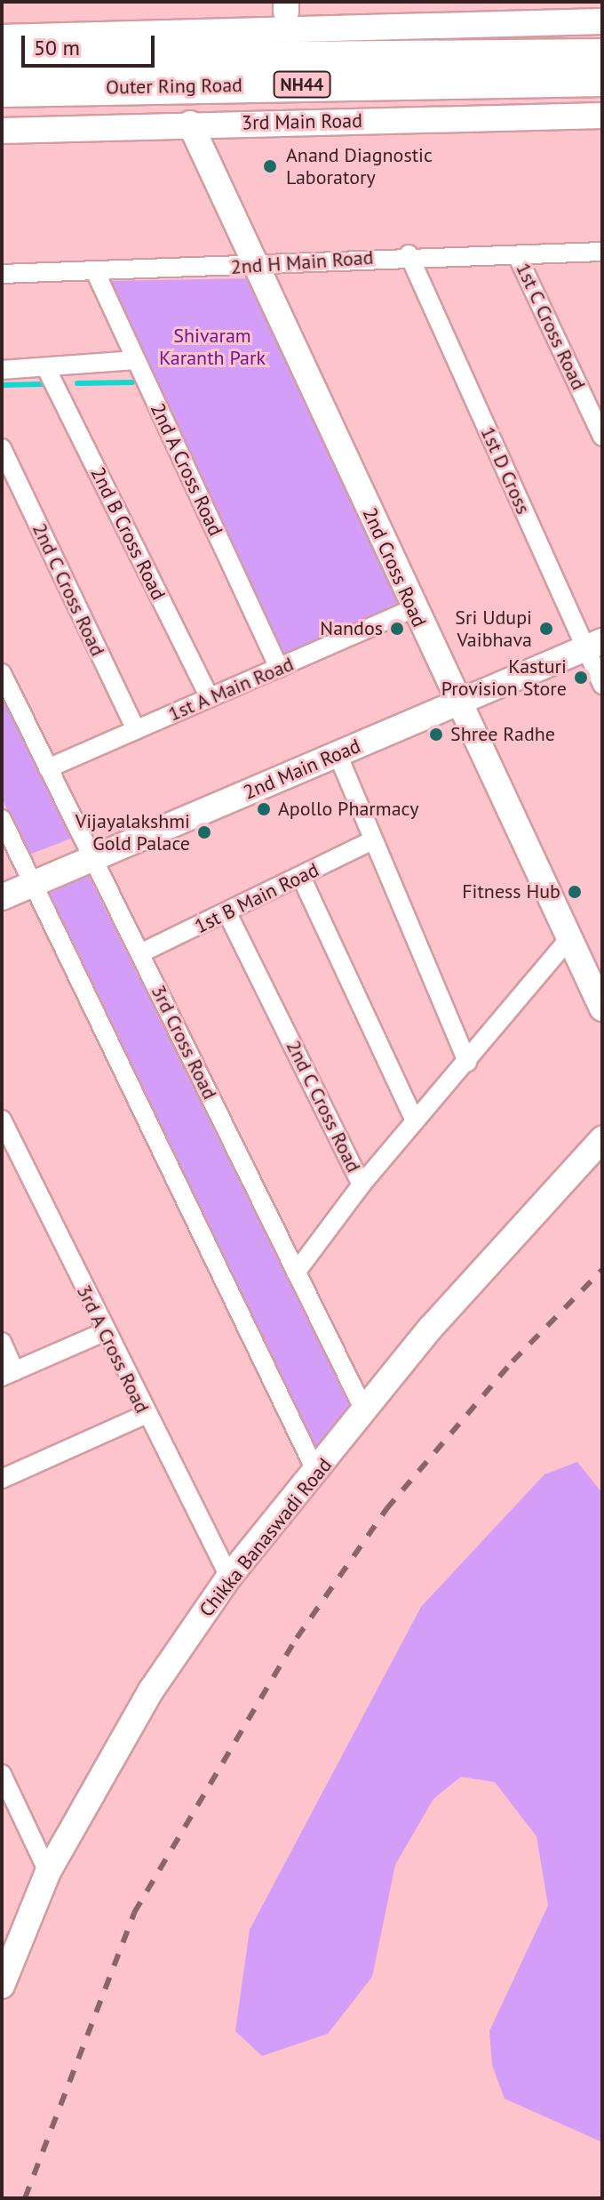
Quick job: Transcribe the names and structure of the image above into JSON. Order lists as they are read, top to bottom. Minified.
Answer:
{"streets":{"highway":["NH44","Outer Ring Road"],"street":["3rd Main Road","2nd H Main Road","1st C Cross Road","2nd A Cross Road","1st D Cross","2nd B Cross Road","2nd Cross Road","2nd C Cross Road","1st A Main Road","2nd Main Road","1st B Main Road","3rd Cross Road","3rd A Cross Road","Chikka Banaswadi Road"]},"crossings":[["3rd Main Road","2nd Cross Road"],["2nd H Main Road","1st C Cross Road"],["2nd H Main Road","2nd A Cross Road"],["2nd H Main Road","1st D Cross"],["2nd H Main Road","2nd Cross Road"],["2nd A Cross Road","1st A Main Road"],["1st D Cross","2nd Main Road"],["2nd B Cross Road","1st A Main Road"],["2nd Cross Road","1st A Main Road"],["2nd Cross Road","2nd Main Road"],["2nd C Cross Road","1st A Main Road"],["2nd C Cross Road","1st B Main Road"],["1st A Main Road","3rd Cross Road"],["2nd Main Road","3rd Cross Road"],["1st B Main Road","3rd Cross Road"],["3rd Cross Road","Chikka Banaswadi Road"],["3rd A Cross Road","Chikka Banaswadi Road"]],"parks":["Shivaram Karanth Park"],"places":["Anand Diagnostic Laboratory","Nandos","Sri Udupi Vaibhava","Kasturi Provision Store","Shree Radhe","Apollo Pharmacy","Vijayalakshmi Gold Palace","Fitness Hub"],"scale_bar":"50 m"}
